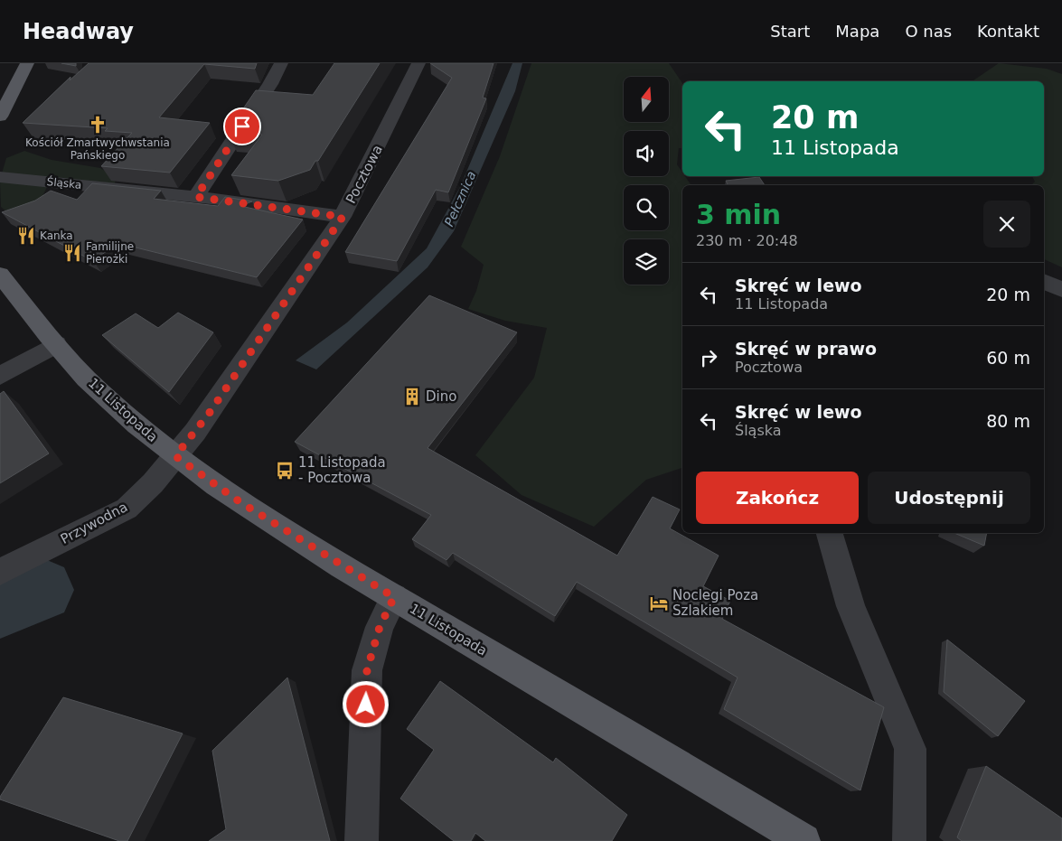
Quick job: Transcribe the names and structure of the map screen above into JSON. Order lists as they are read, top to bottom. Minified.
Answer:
{"streets":{"main road":["11 Listopada"],"street":["Pocztowa","Śląska","Przywodna"]},"crossings":[["Pocztowa","Śląska"],["Pocztowa","11 Listopada"],["Pocztowa","Przywodna"],["11 Listopada","Przywodna"]],"water":["Pełcznica"],"places":{"church":["Kościół Zmartwychwstania Pańskiego"],"restaurant":["Kanka","Familijne Pierożki"],"building":["Dino"],"bus stop":["11 Listopada - Pocztowa"],"hotel":["Noclegi Poza Szlakiem"]},"north":"top","page":{"header":"Headway","nav":["Start","Mapa","O nas","Kontakt"],"turn":["20 m","11 Listopada"],"heading":["3 min","230 m · 20:48"],"list":[{"name":"Skręć w lewo","note":"11 Listopada","value":"20 m"},{"name":"Skręć w prawo","note":"Pocztowa","value":"60 m"},{"name":"Skręć w lewo","note":"Śląska","value":"80 m"}],"buttons":["Zakończ","Udostępnij"]}}
